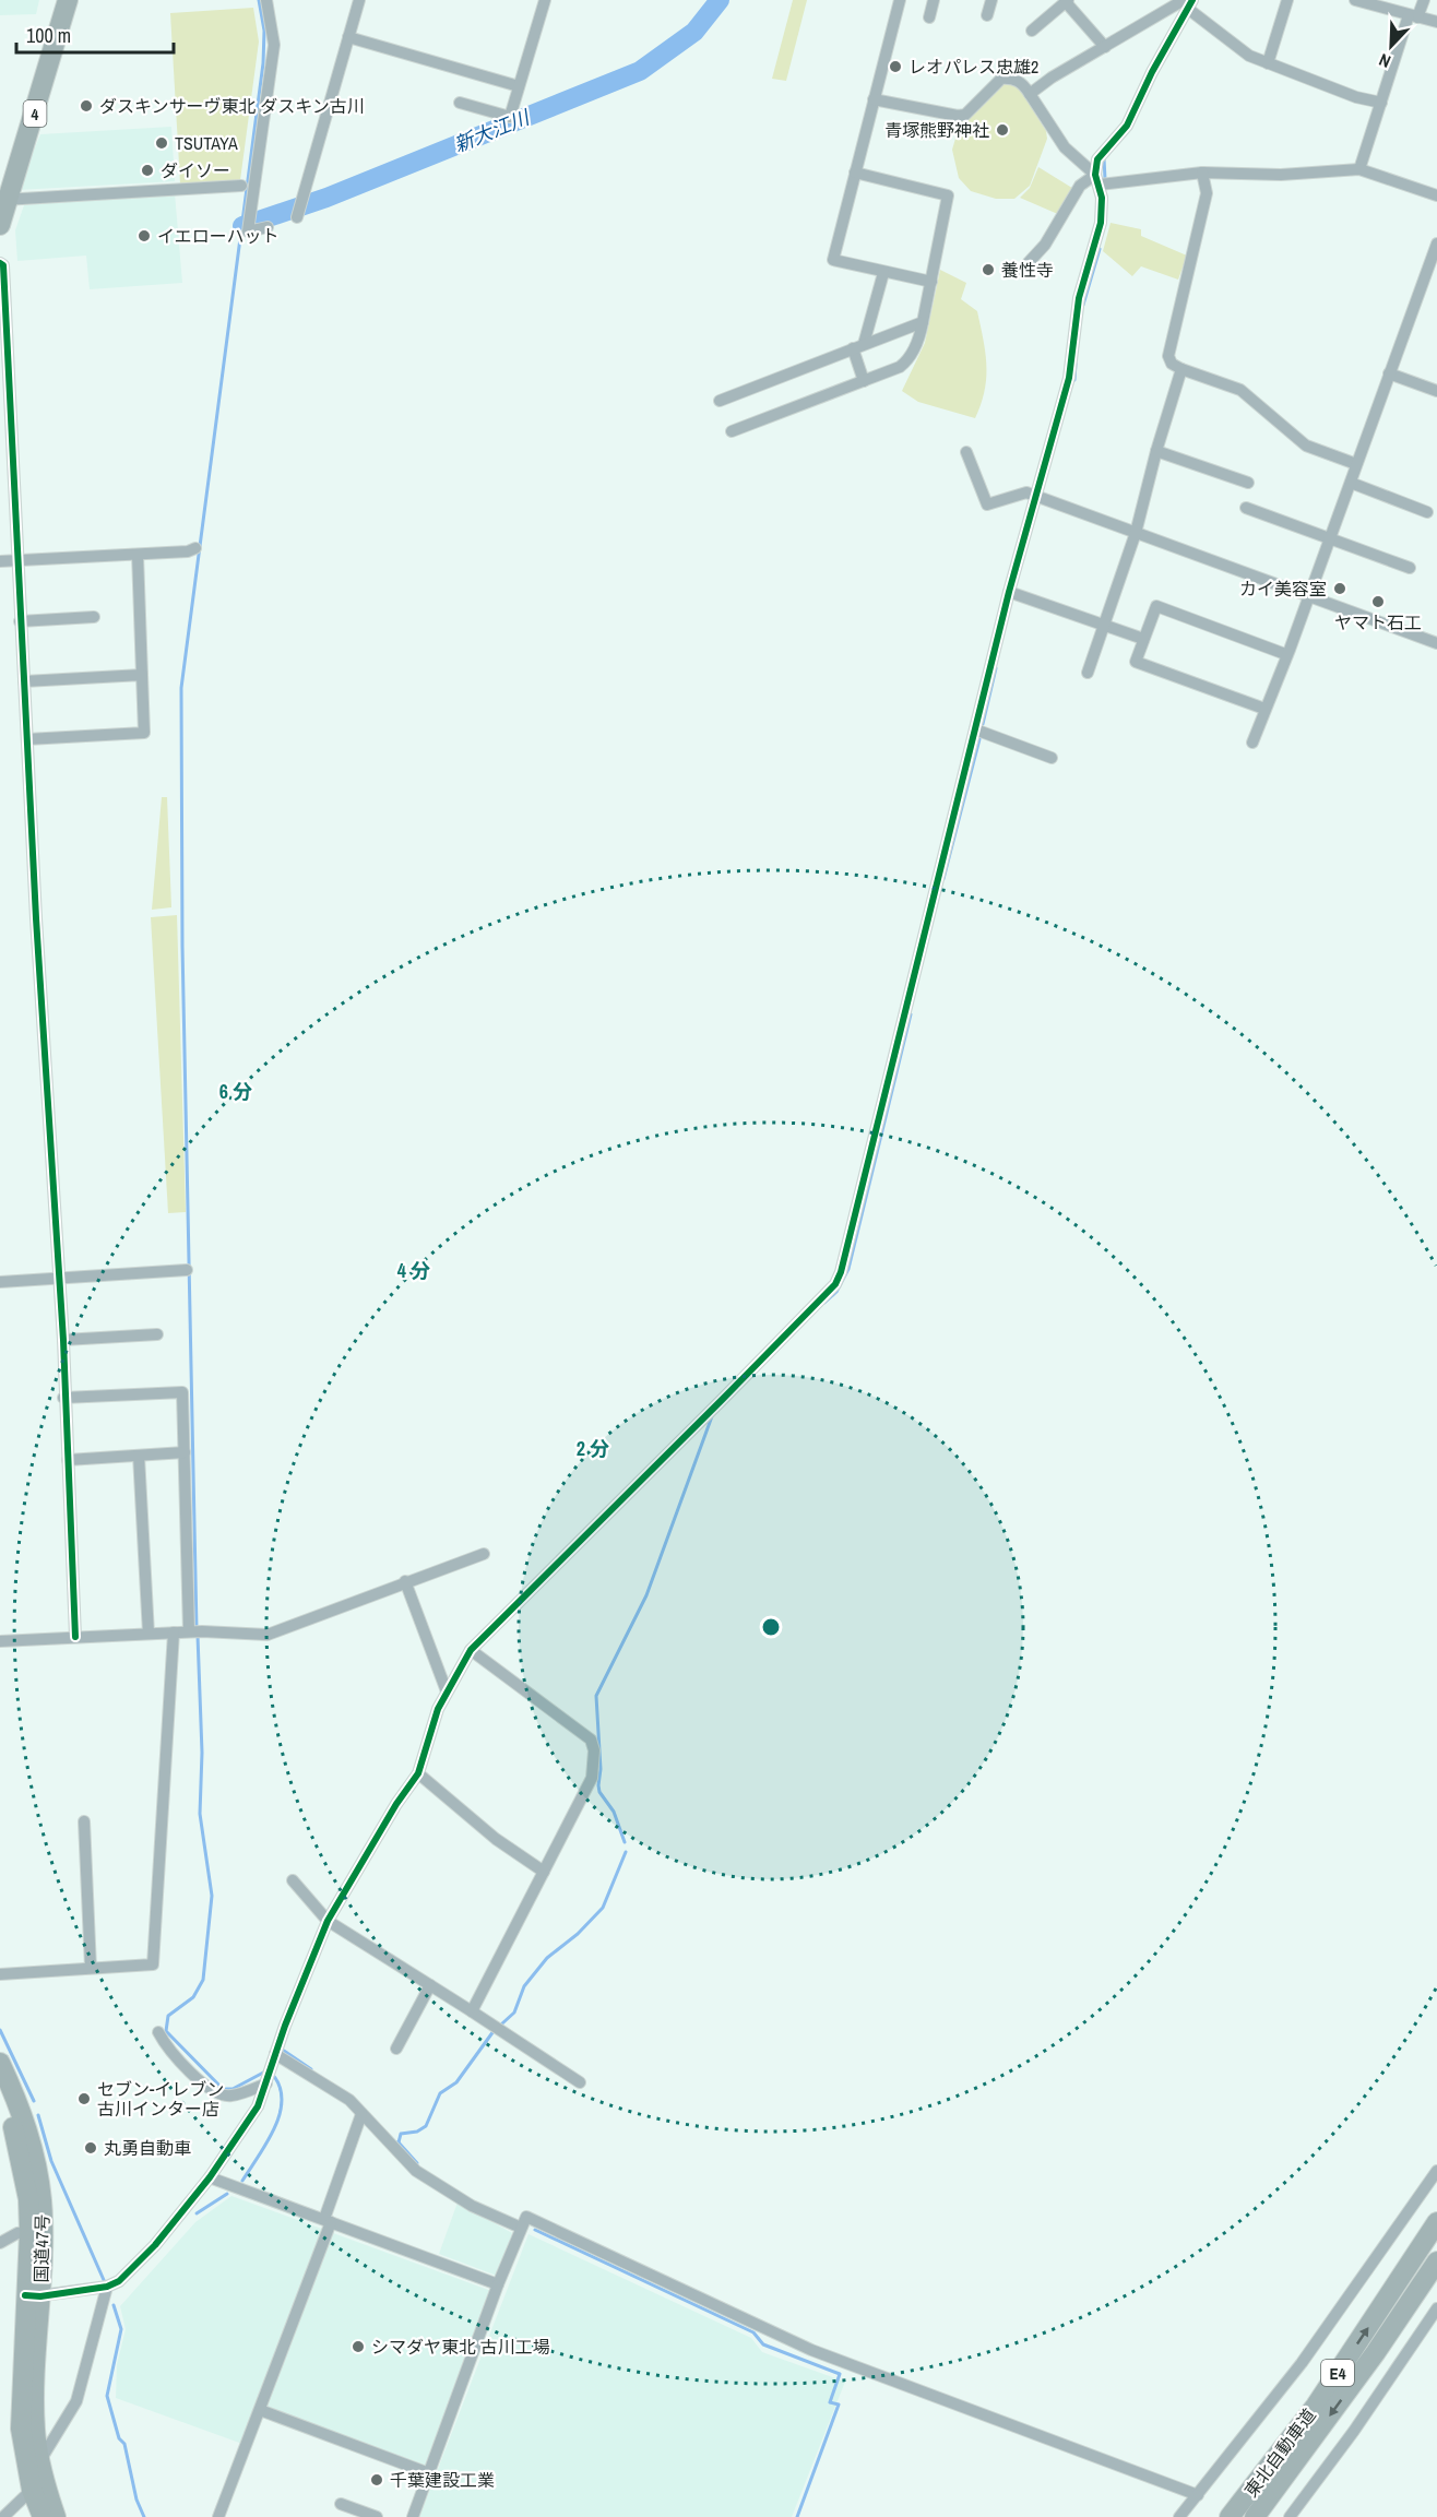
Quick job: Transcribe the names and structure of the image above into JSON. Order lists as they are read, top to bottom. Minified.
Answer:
{"streets":{"highway":["4","国道47号","E4","東北自動車道"]},"water":["新大江川"],"places":["レオパレス忠雄2","ダスキンサーヴ東北 ダスキン古川","青塚熊野神社","TSUTAYA","ダイソー","イエローハット","養性寺","カイ美容室","ヤマト石工","セブン-イレブン 古川インター店","丸勇自動車","シマダヤ東北 古川工場","千葉建設工業"],"scale_bar":"100 m","north":"bottom left","rings":["6 分","4 分","2 分"]}
